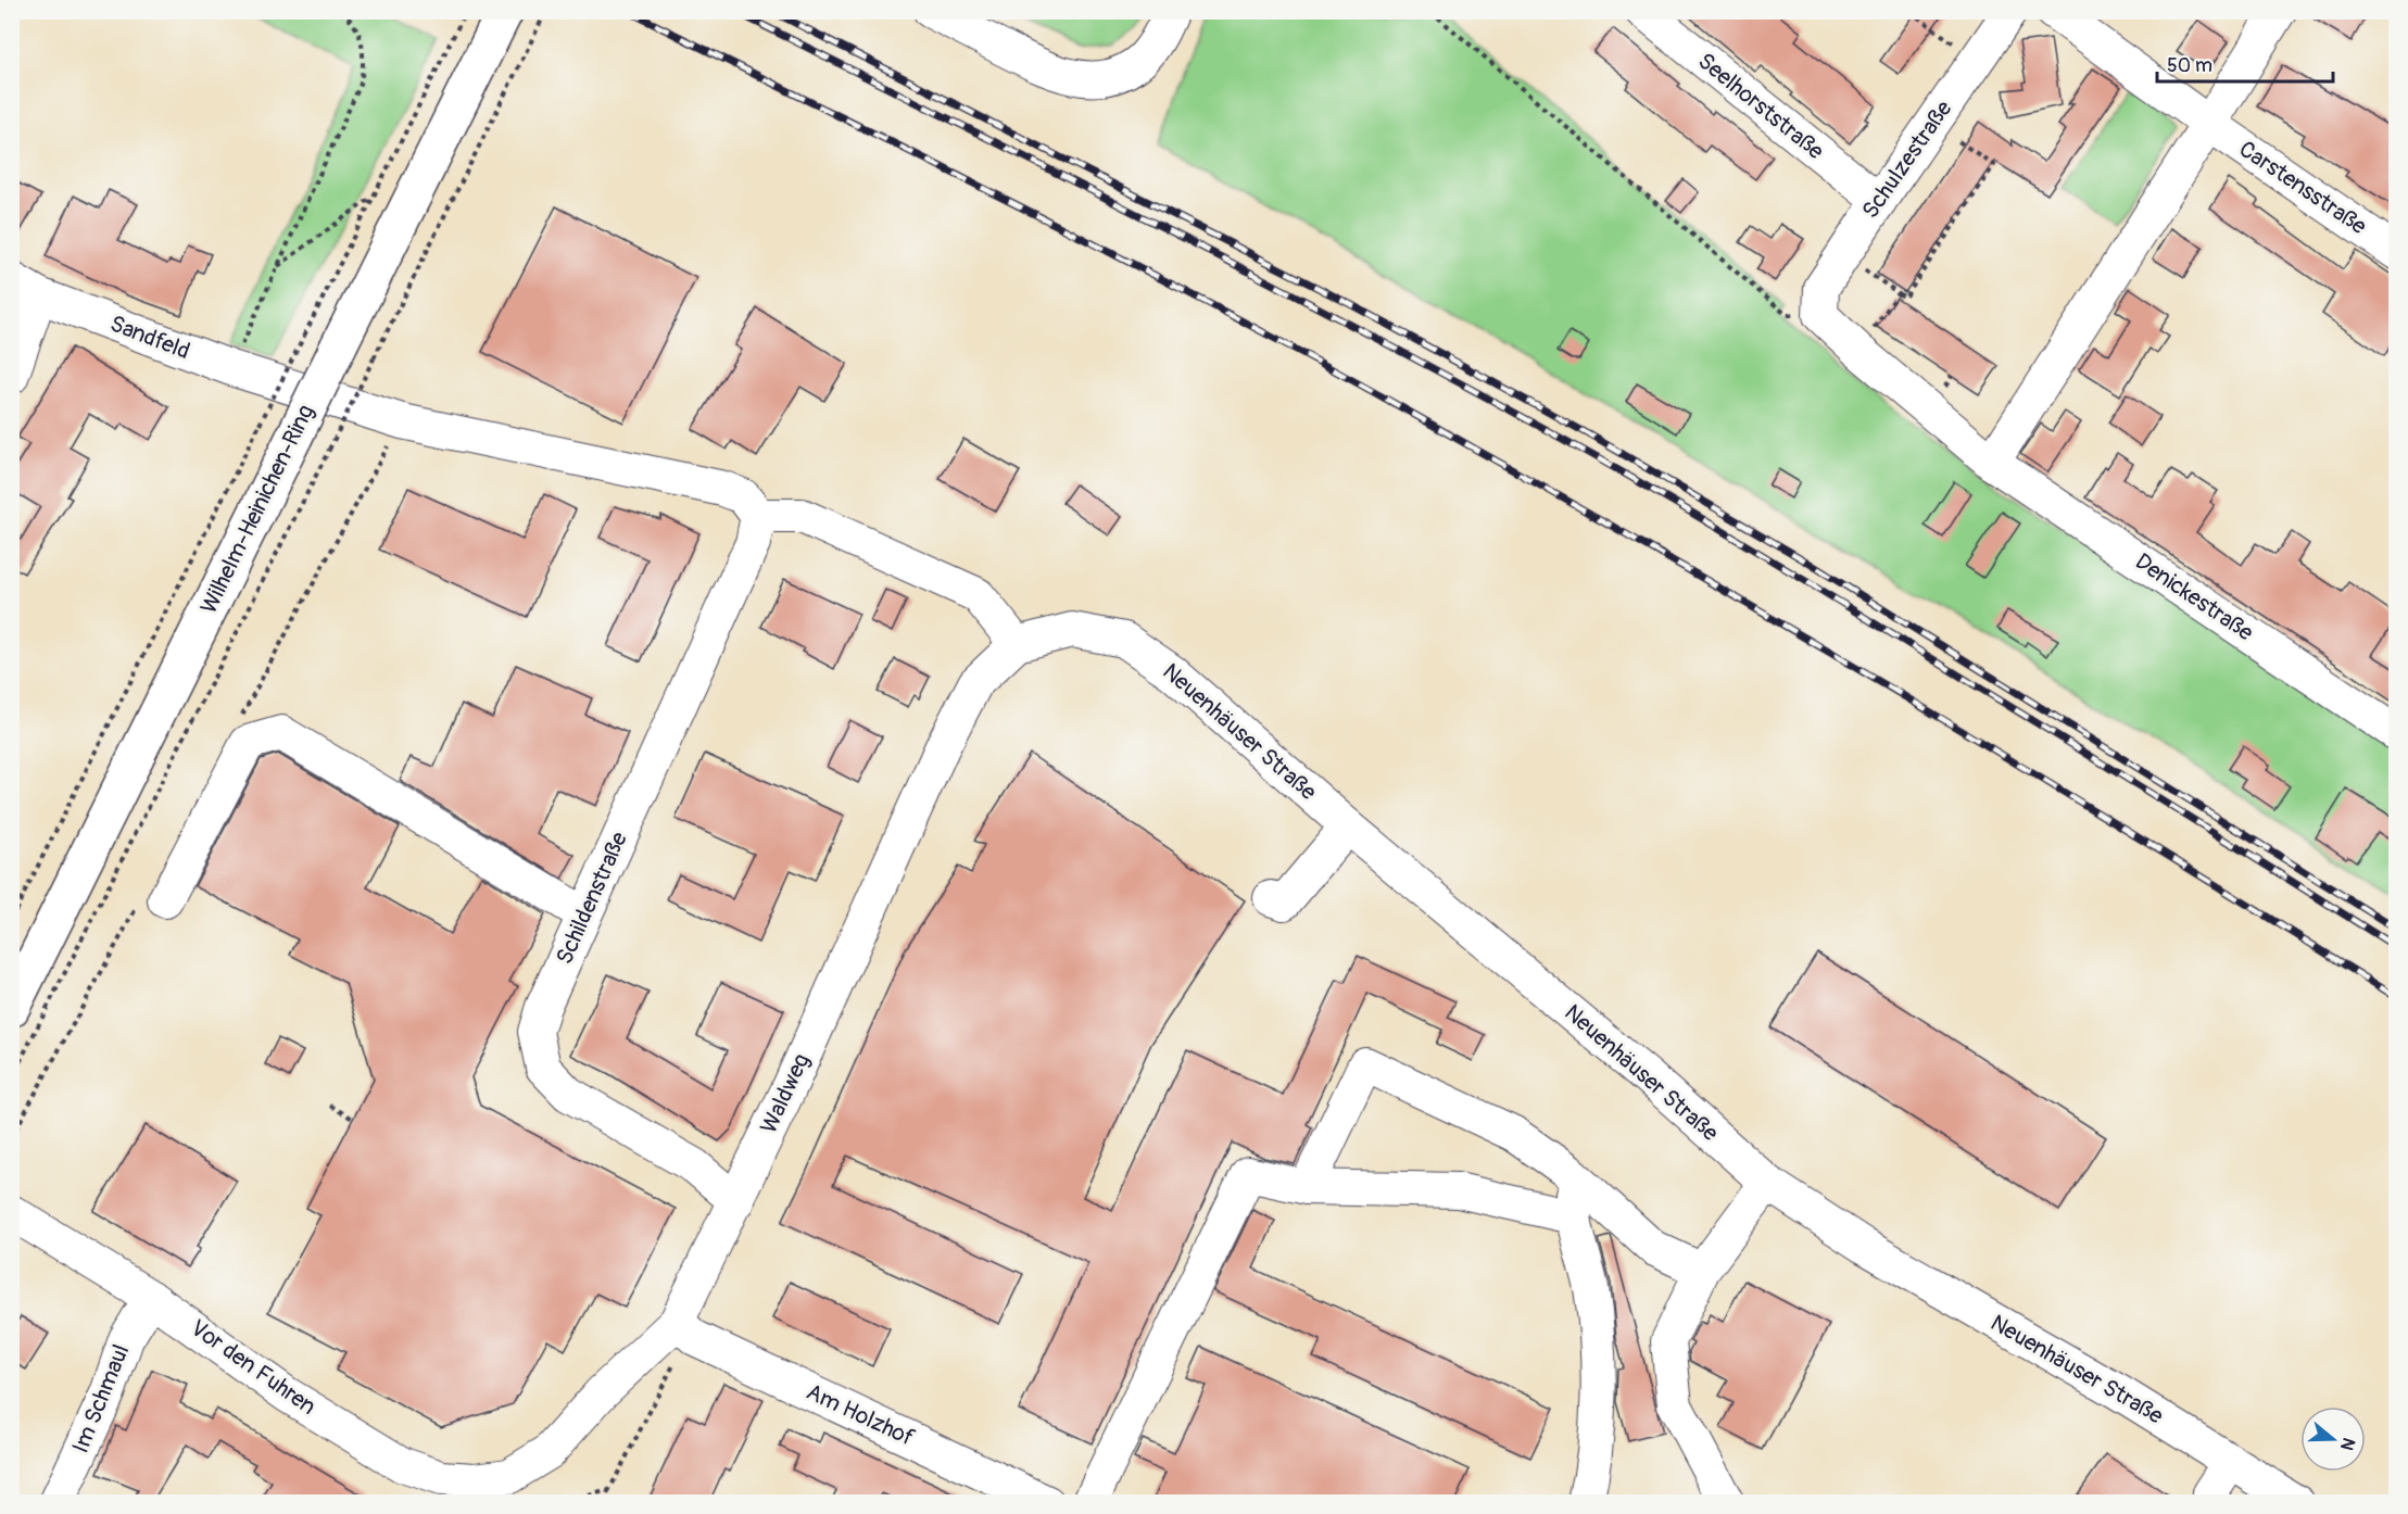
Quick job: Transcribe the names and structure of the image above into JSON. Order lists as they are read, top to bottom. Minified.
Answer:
{"streets":{"main road":["Wilhelm-Heinichen-Ring"],"street":["Seelhorststraße","Schulzestraße","Carstensstraße","Sandfeld","Denickestraße","Neuenhäuser Straße","Schildenstraße","Waldweg","Vor den Fuhren","Im Schmaul","Am Holzhof"]},"crossings":[["Seelhorststraße","Schulzestraße"],["Schulzestraße","Denickestraße"],["Neuenhäuser Straße","Waldweg"],["Schildenstraße","Waldweg"],["Waldweg","Vor den Fuhren"],["Waldweg","Am Holzhof"],["Vor den Fuhren","Im Schmaul"]],"scale_bar":"50 m","north":"right"}
